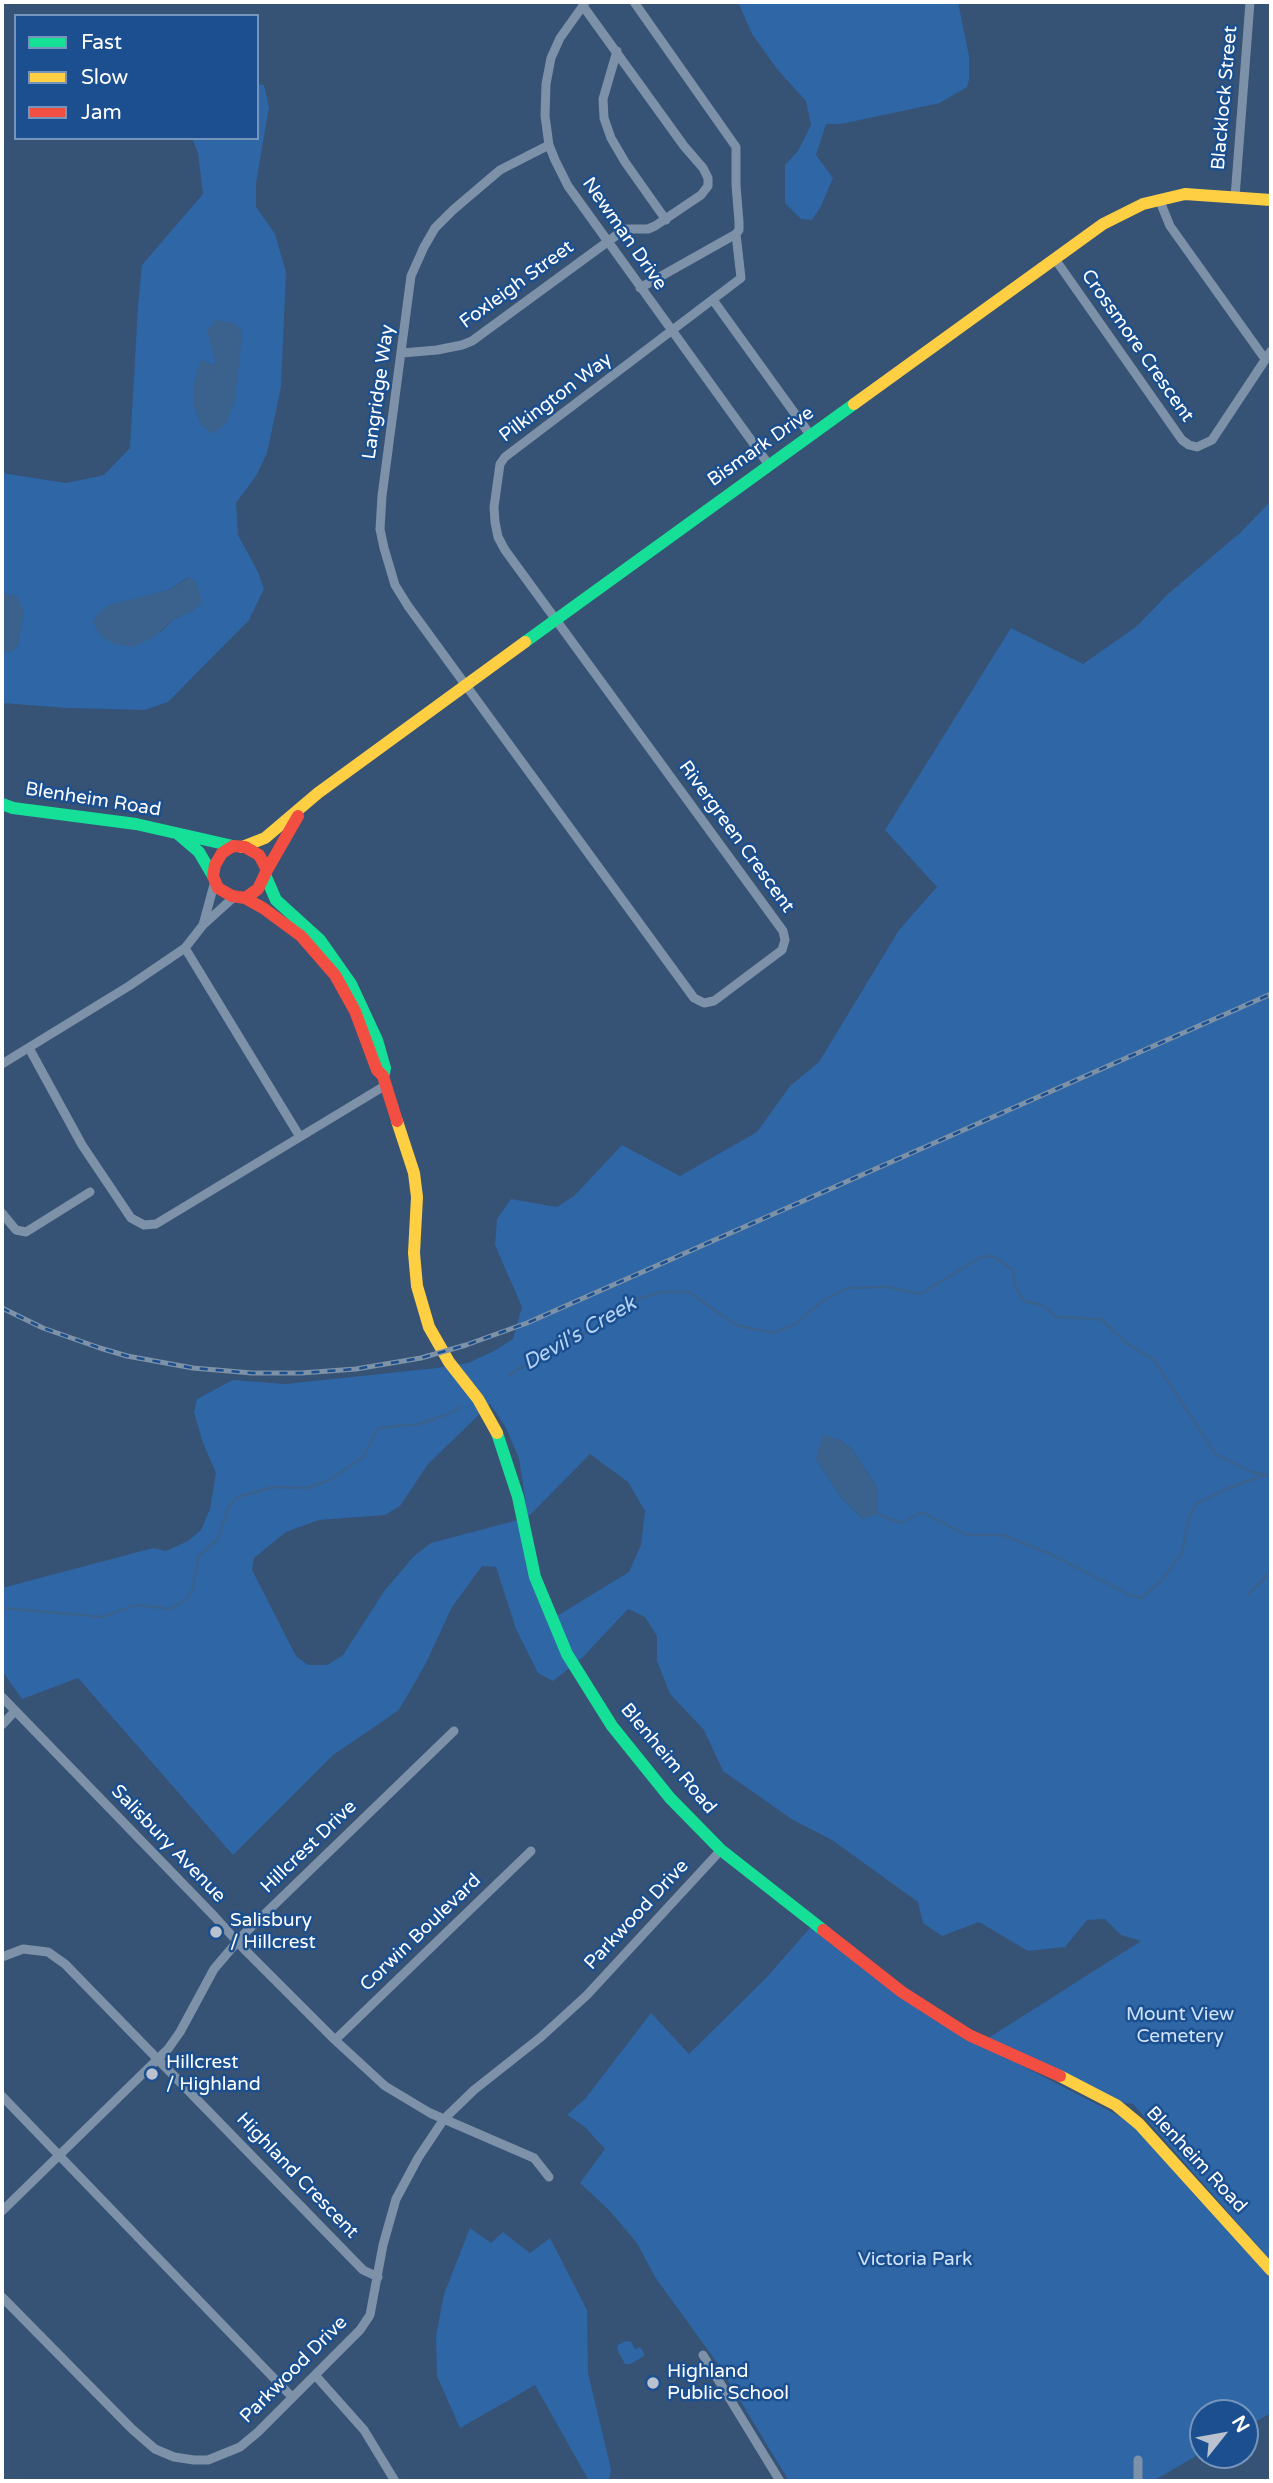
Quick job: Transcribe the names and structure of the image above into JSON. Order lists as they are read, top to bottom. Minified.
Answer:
{"streets":{"main road":["Bismark Drive","Blenheim Road"],"street":["Blacklock Street","Newman Drive","Foxleigh Street","Crossmore Crescent","Langridge Way","Pilkington Way","Rivergreen Crescent","Salisbury Avenue","Hillcrest Drive","Parkwood Drive","Corwin Boulevard","Highland Crescent"]},"crossings":[["Blacklock Street","Bismark Drive"],["Newman Drive","Foxleigh Street"],["Newman Drive","Langridge Way"],["Newman Drive","Pilkington Way"],["Newman Drive","Bismark Drive"],["Foxleigh Street","Langridge Way"],["Crossmore Crescent","Bismark Drive"],["Langridge Way","Bismark Drive"],["Langridge Way","Rivergreen Crescent"],["Pilkington Way","Bismark Drive"],["Pilkington Way","Rivergreen Crescent"],["Bismark Drive","Blenheim Road"],["Bismark Drive","Rivergreen Crescent"],["Blenheim Road","Parkwood Drive"],["Salisbury Avenue","Hillcrest Drive"],["Salisbury Avenue","Parkwood Drive"],["Salisbury Avenue","Corwin Boulevard"],["Hillcrest Drive","Highland Crescent"],["Parkwood Drive","Highland Crescent"]],"water":["Devil's Creek"],"parks":["Mount View Cemetery","Victoria Park"],"places":["Salisbury / Hillcrest","Hillcrest / Highland","Highland Public School"],"legend":["Fast","Slow","Jam"],"north":"top right"}
